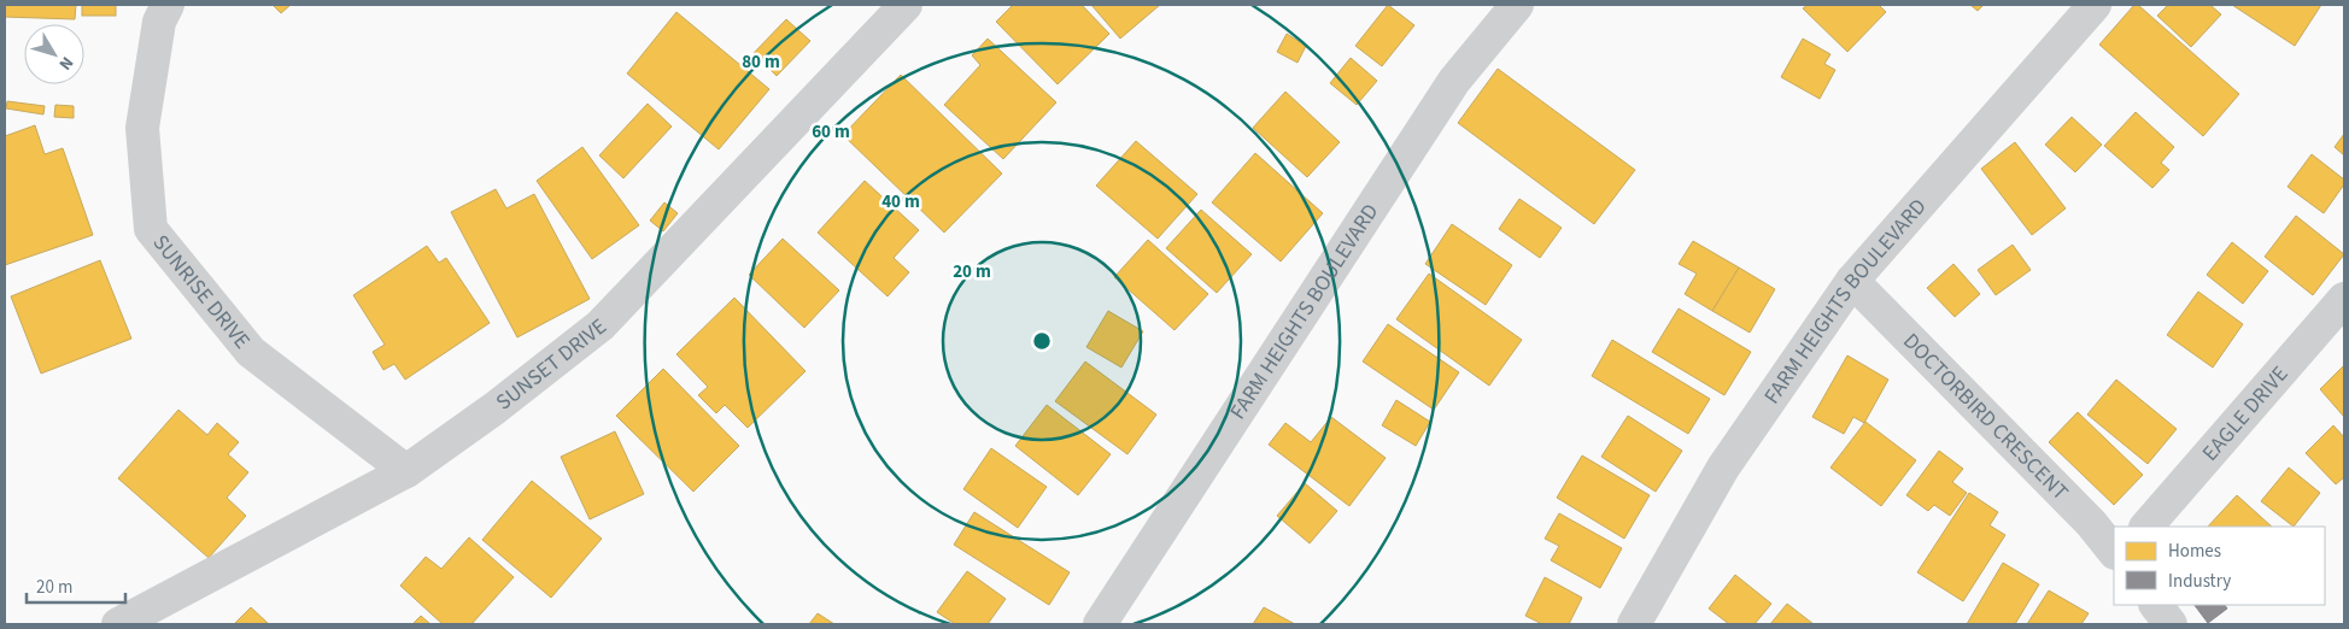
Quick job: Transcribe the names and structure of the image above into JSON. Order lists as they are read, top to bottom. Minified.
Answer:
{"streets":{"street":["SUNRISE DRIVE","FARM HEIGHTS BOULEVARD","SUNSET DRIVE","EAGLE DRIVE","DOCTORBIRD CRESCENT"]},"crossings":[["SUNRISE DRIVE","SUNSET DRIVE"],["FARM HEIGHTS BOULEVARD","DOCTORBIRD CRESCENT"]],"legend":["Homes","Industry"],"scale_bar":"20 m","north":"bottom right","rings":["80 m","60 m","40 m","20 m"]}
